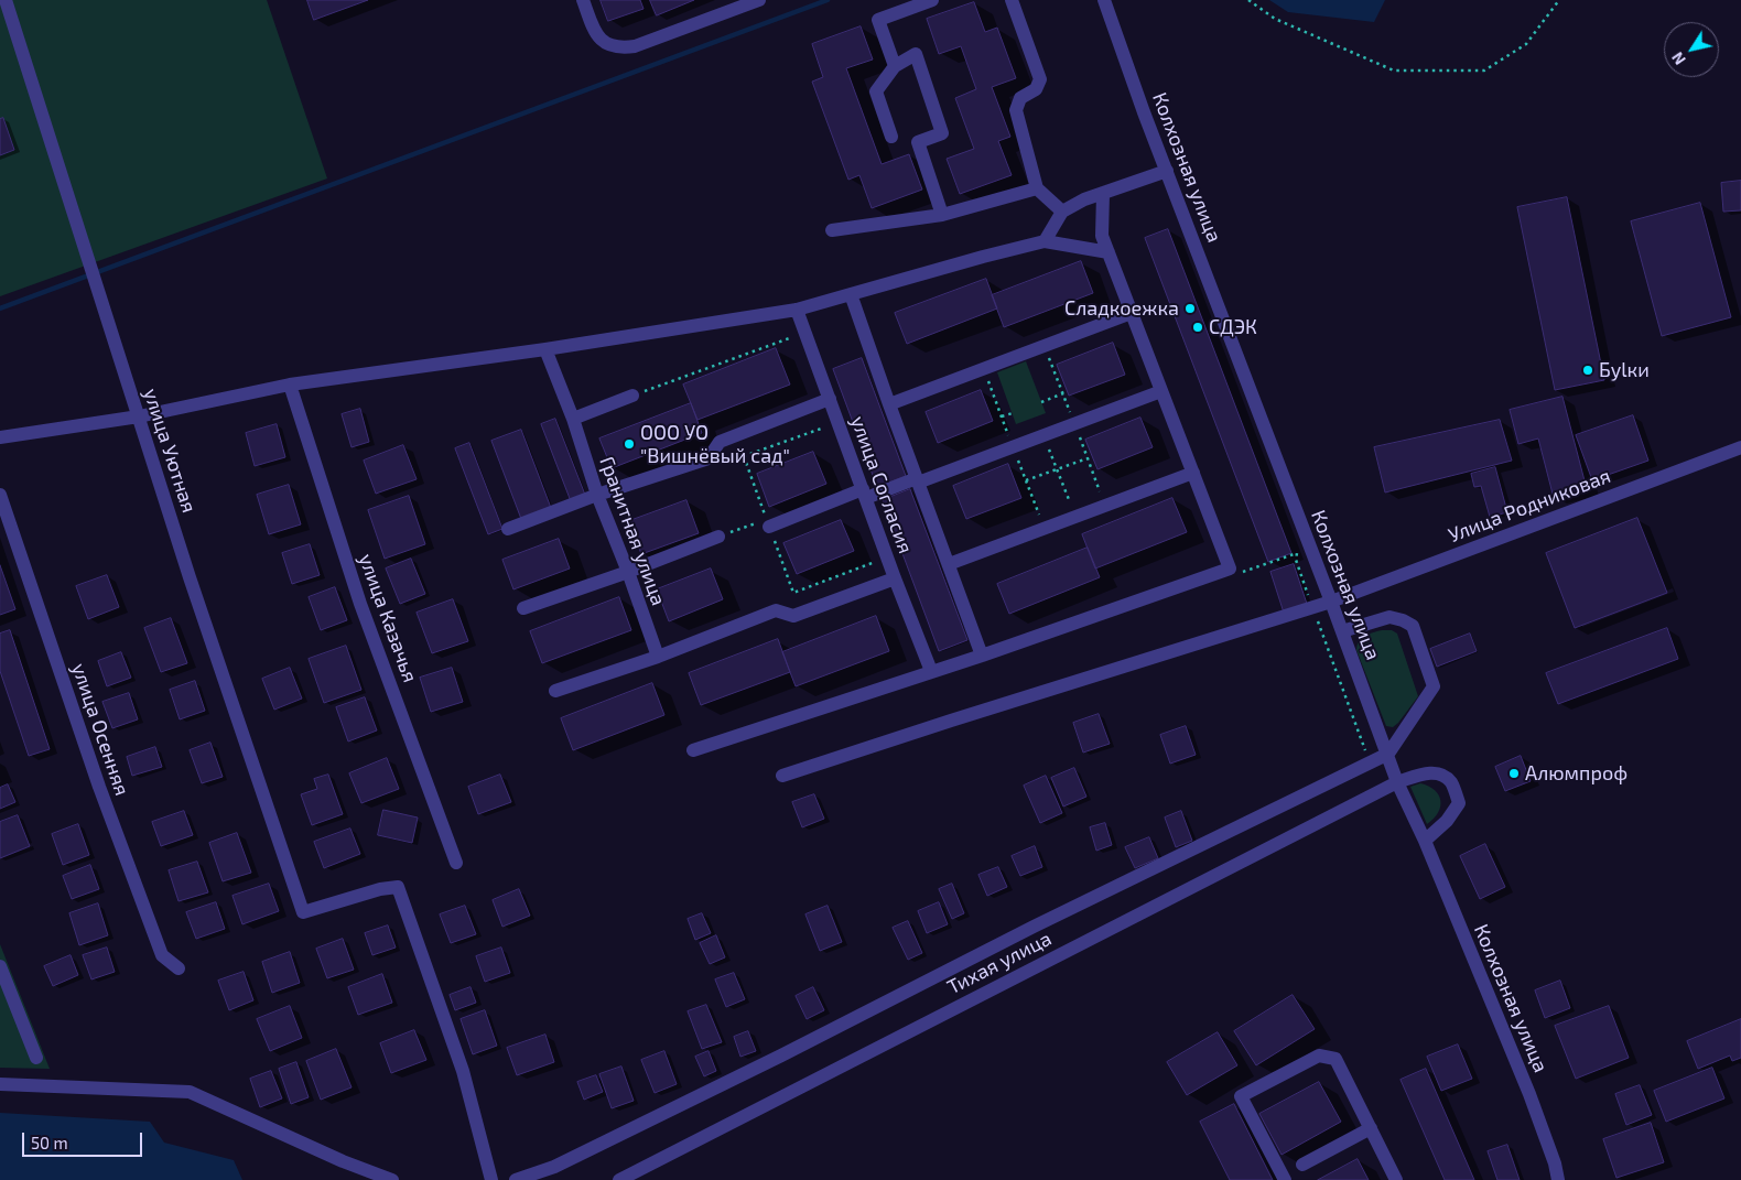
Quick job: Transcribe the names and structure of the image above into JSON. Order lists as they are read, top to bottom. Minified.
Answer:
{"streets":{"street":["Колхозная улица","улица Уютная","улица Согласия","Улица Родниковая","Гранитная улица","улица Казачья","улица Осенняя","Тихая улица"]},"crossings":[["Колхозная улица","Улица Родниковая"],["Колхозная улица","Тихая улица"]],"places":["Сладкоежка","СДЭК","Буlки","ООО УО \"Вишнёвый сад\"","Алюмпроф"],"scale_bar":"50 m","north":"bottom left"}
